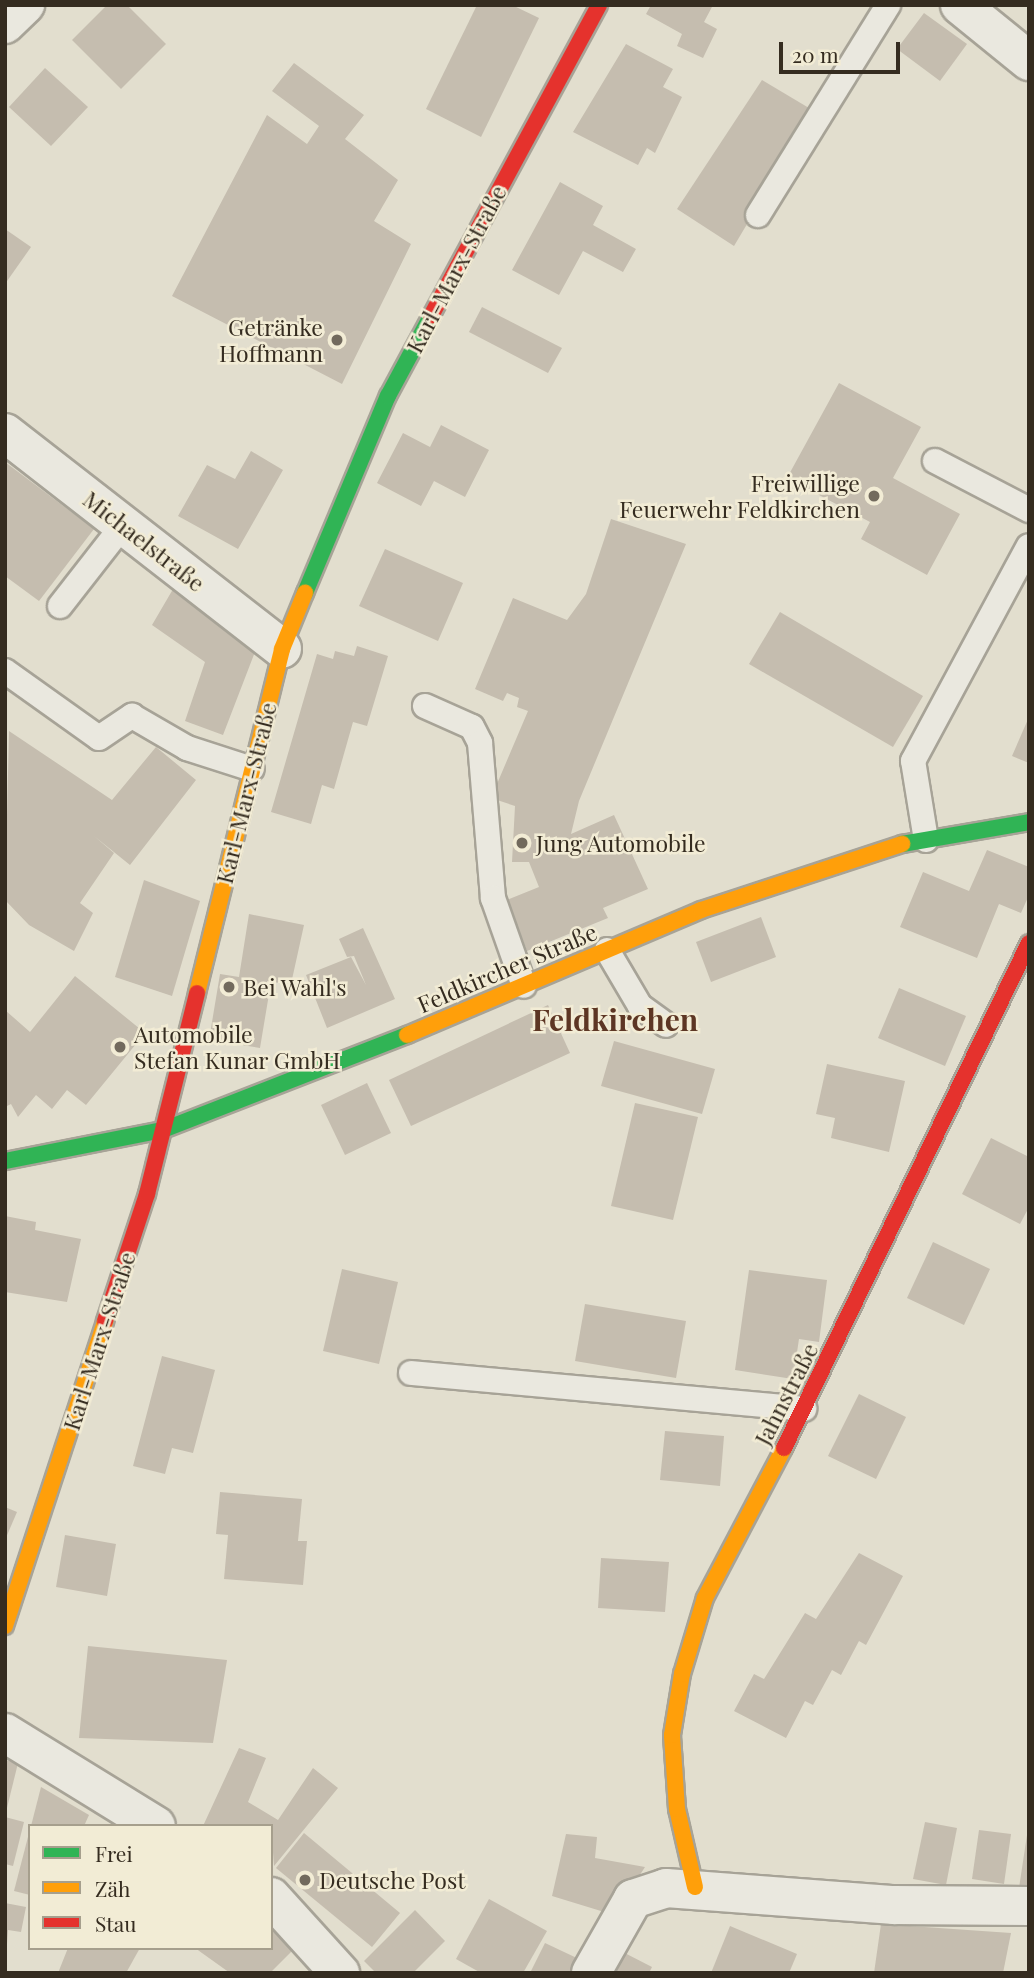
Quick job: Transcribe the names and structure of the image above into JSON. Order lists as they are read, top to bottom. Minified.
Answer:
{"streets":{"street":["Karl-Marx-Straße","Michaelstraße","Feldkircher Straße","Jahnstraße"]},"crossings":[["Karl-Marx-Straße","Michaelstraße"],["Karl-Marx-Straße","Feldkircher Straße"]],"districts":["Feldkirchen"],"places":["Getränke Hoffmann","Freiwillige Feuerwehr Feldkirchen","Jung Automobile","Bei Wahl's","Automobile Stefan Kunar GmbH","Deutsche Post"],"legend":["Frei","Zäh","Stau"],"scale_bar":"20 m"}
